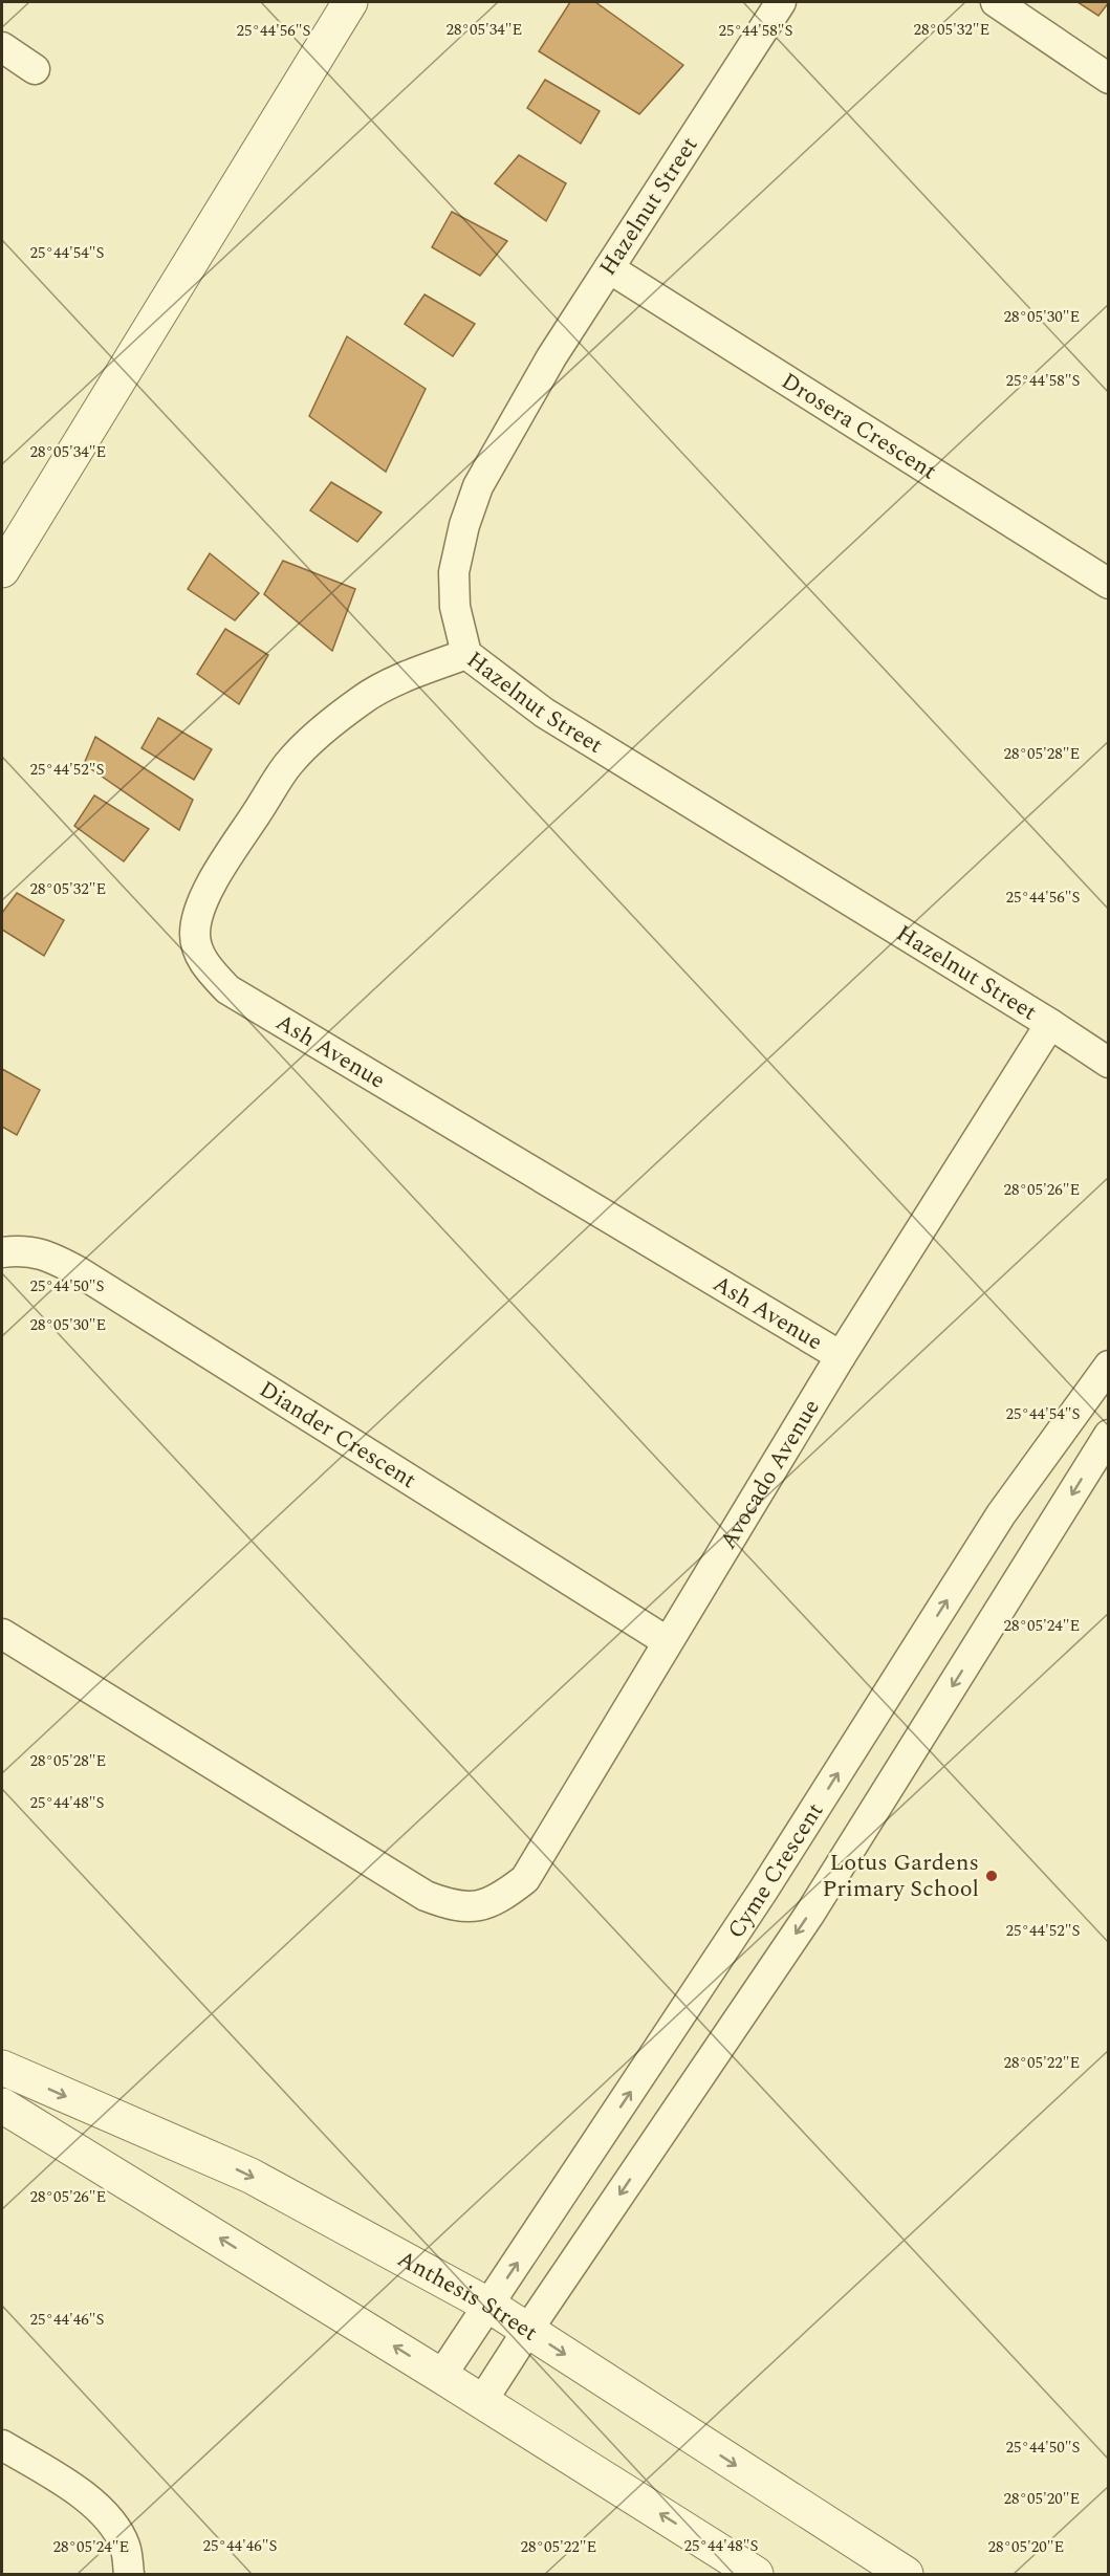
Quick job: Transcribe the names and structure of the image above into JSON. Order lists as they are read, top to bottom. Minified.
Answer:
{"streets":{"street":["Hazelnut Street","Drosera Crescent","Ash Avenue","Diander Crescent","Avocado Avenue","Cyme Crescent","Anthesis Street"]},"crossings":[["Hazelnut Street","Drosera Crescent"],["Hazelnut Street","Ash Avenue"],["Hazelnut Street","Avocado Avenue"],["Ash Avenue","Avocado Avenue"],["Diander Crescent","Avocado Avenue"],["Cyme Crescent","Anthesis Street"]],"places":["Lotus Gardens Primary School"],"coordinates":["28°05'34\"E","28°05'32\"E","25°44'56\"S","25°44'58\"S","25°44'54\"S","28°05'30\"E","28°05'28\"E","25°44'52\"S","28°05'26\"E","25°44'50\"S","28°05'24\"E","25°44'48\"S","28°05'22\"E","25°44'46\"S","28°05'20\"E"]}
